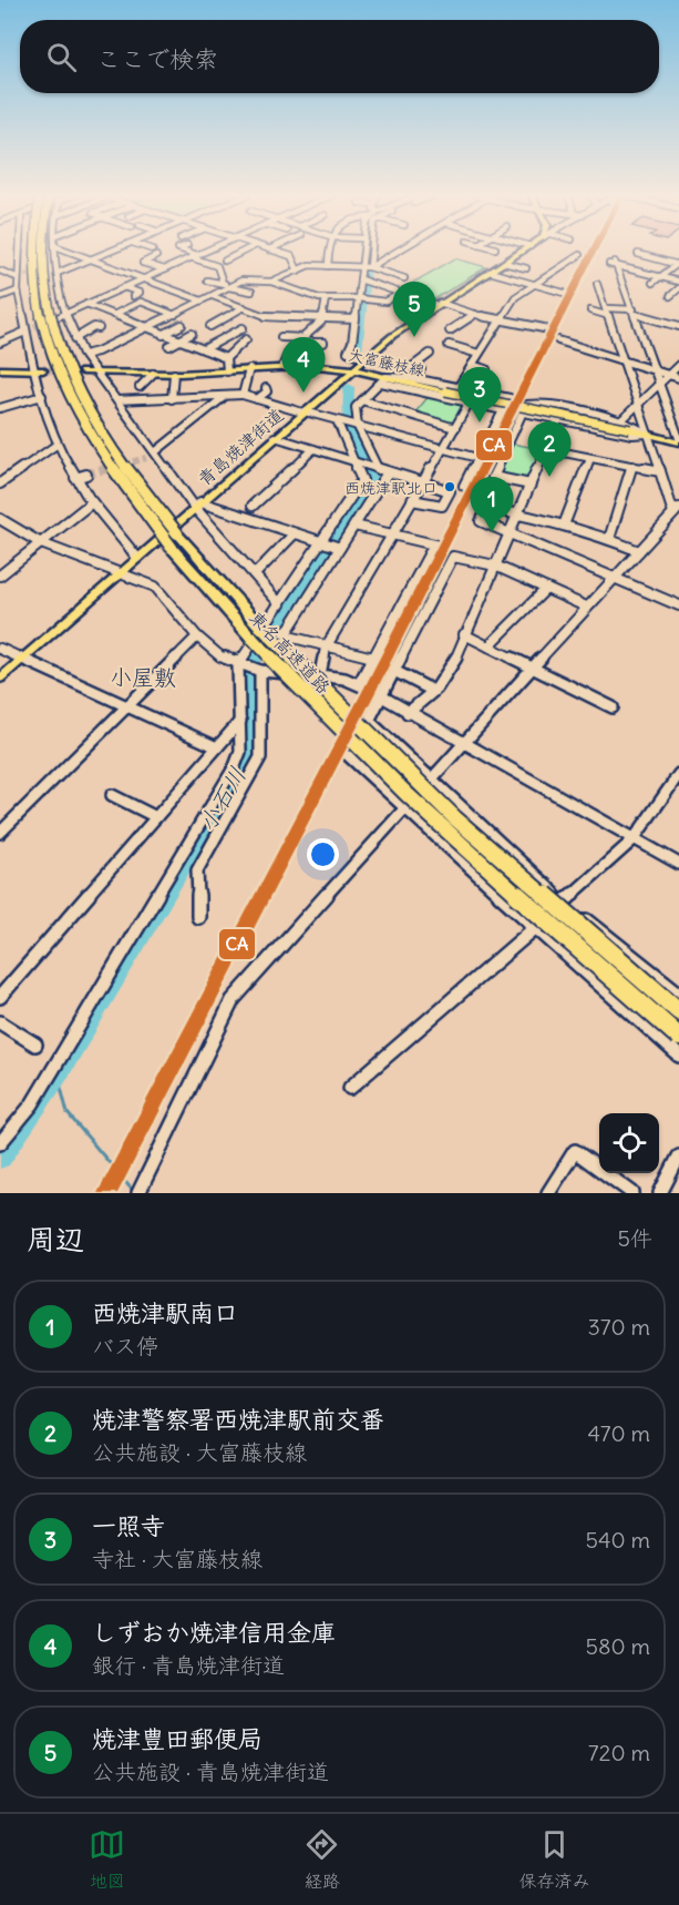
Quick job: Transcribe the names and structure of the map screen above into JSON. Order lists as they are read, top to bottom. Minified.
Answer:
{"streets":{"highway":["東名高速道路"],"main road":["大富藤枝線","青島焼津街道"]},"crossings":[["大富藤枝線","青島焼津街道"]],"districts":["小屋敷"],"water":["小石川"],"places":["西焼津駅北口"],"lines":["transit line CA"],"page":{"search":"ここで検索","pins":["5","4","3","2","1"],"heading":["周辺","5件"],"list":[{"mark":"1","name":"西焼津駅南口","note":"バス停","value":"370 m"},{"mark":"2","name":"焼津警察署西焼津駅前交番","note":"公共施設 · 大富藤枝線","value":"470 m"},{"mark":"3","name":"一照寺","note":"寺社 · 大富藤枝線","value":"540 m"},{"mark":"4","name":"しずおか焼津信用金庫","note":"銀行 · 青島焼津街道","value":"580 m"},{"mark":"5","name":"焼津豊田郵便局","note":"公共施設 · 青島焼津街道","value":"720 m"}],"nav":["地図","経路","保存済み"]}}
